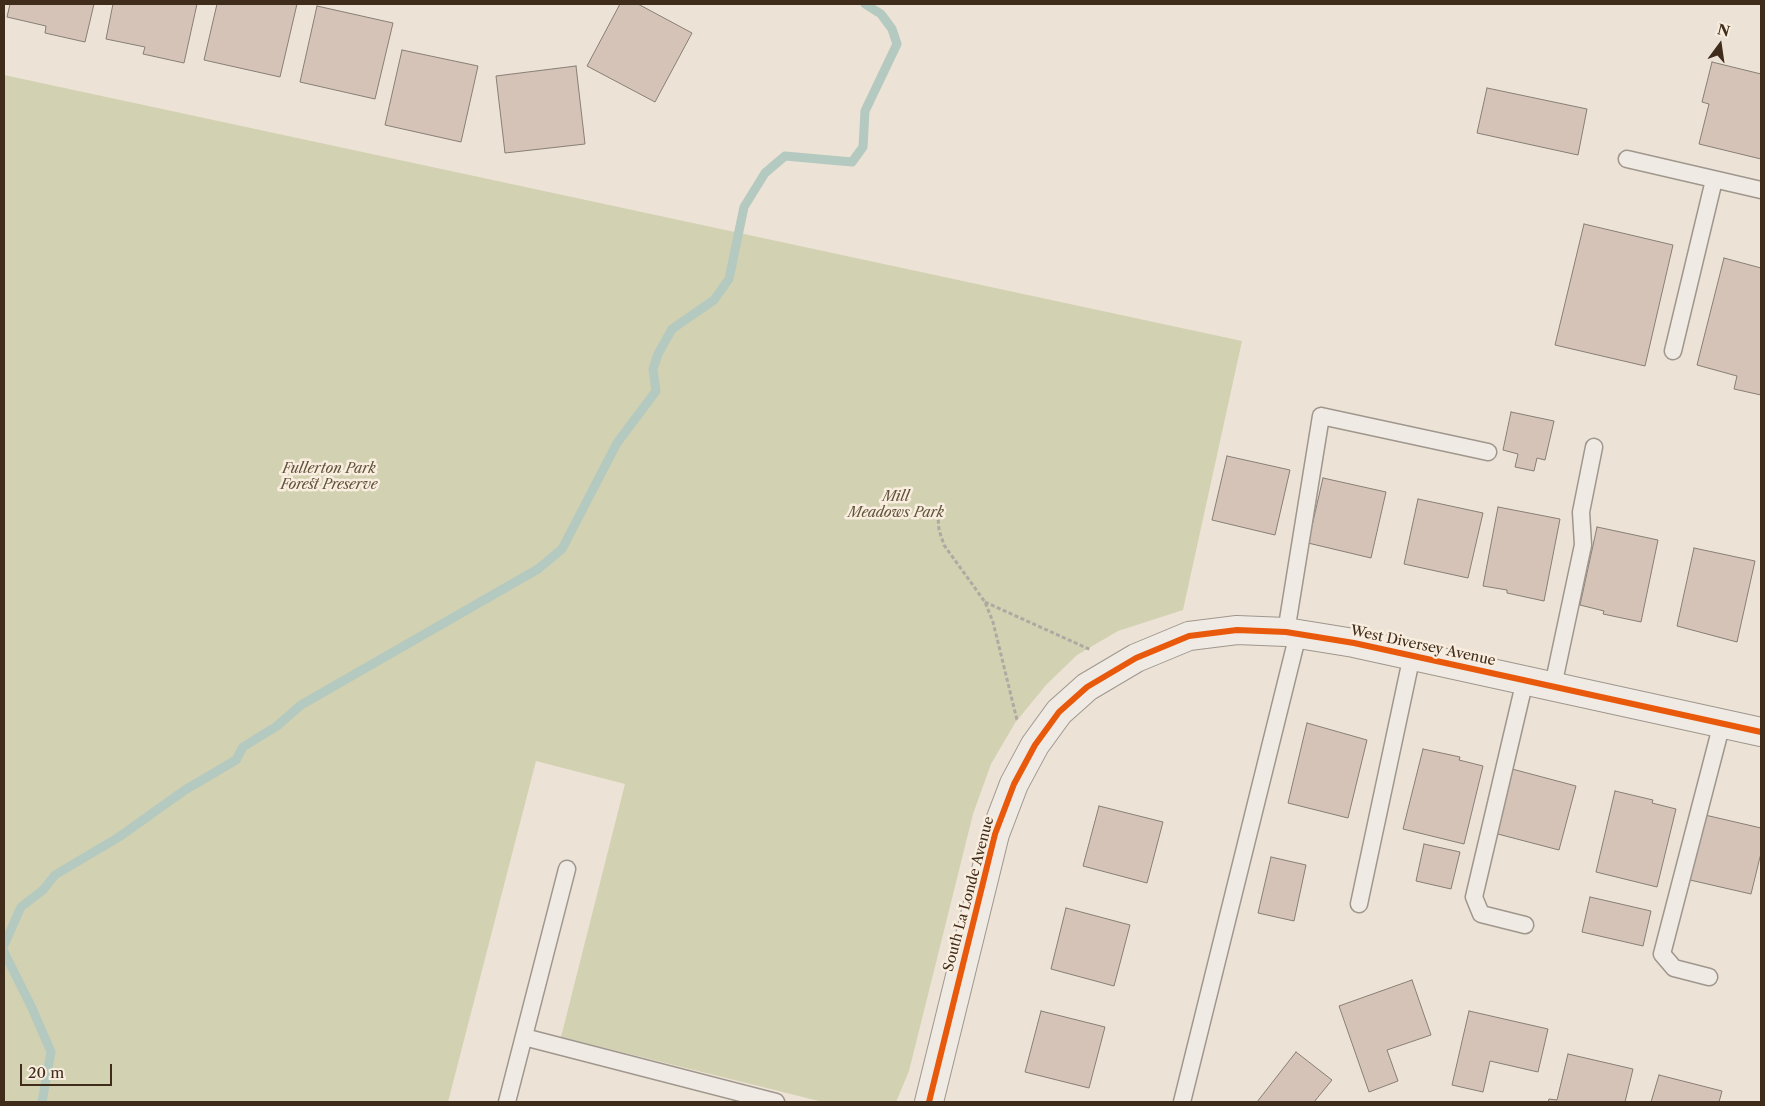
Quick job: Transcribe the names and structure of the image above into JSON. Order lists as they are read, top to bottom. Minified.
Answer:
{"streets":{"street":["West Diversey Avenue","South La Londe Avenue"]},"crossings":[["West Diversey Avenue","South La Londe Avenue"]],"parks":["Fullerton Park Forest Preserve","Mill Meadows Park"],"scale_bar":"20 m","north":"top"}
